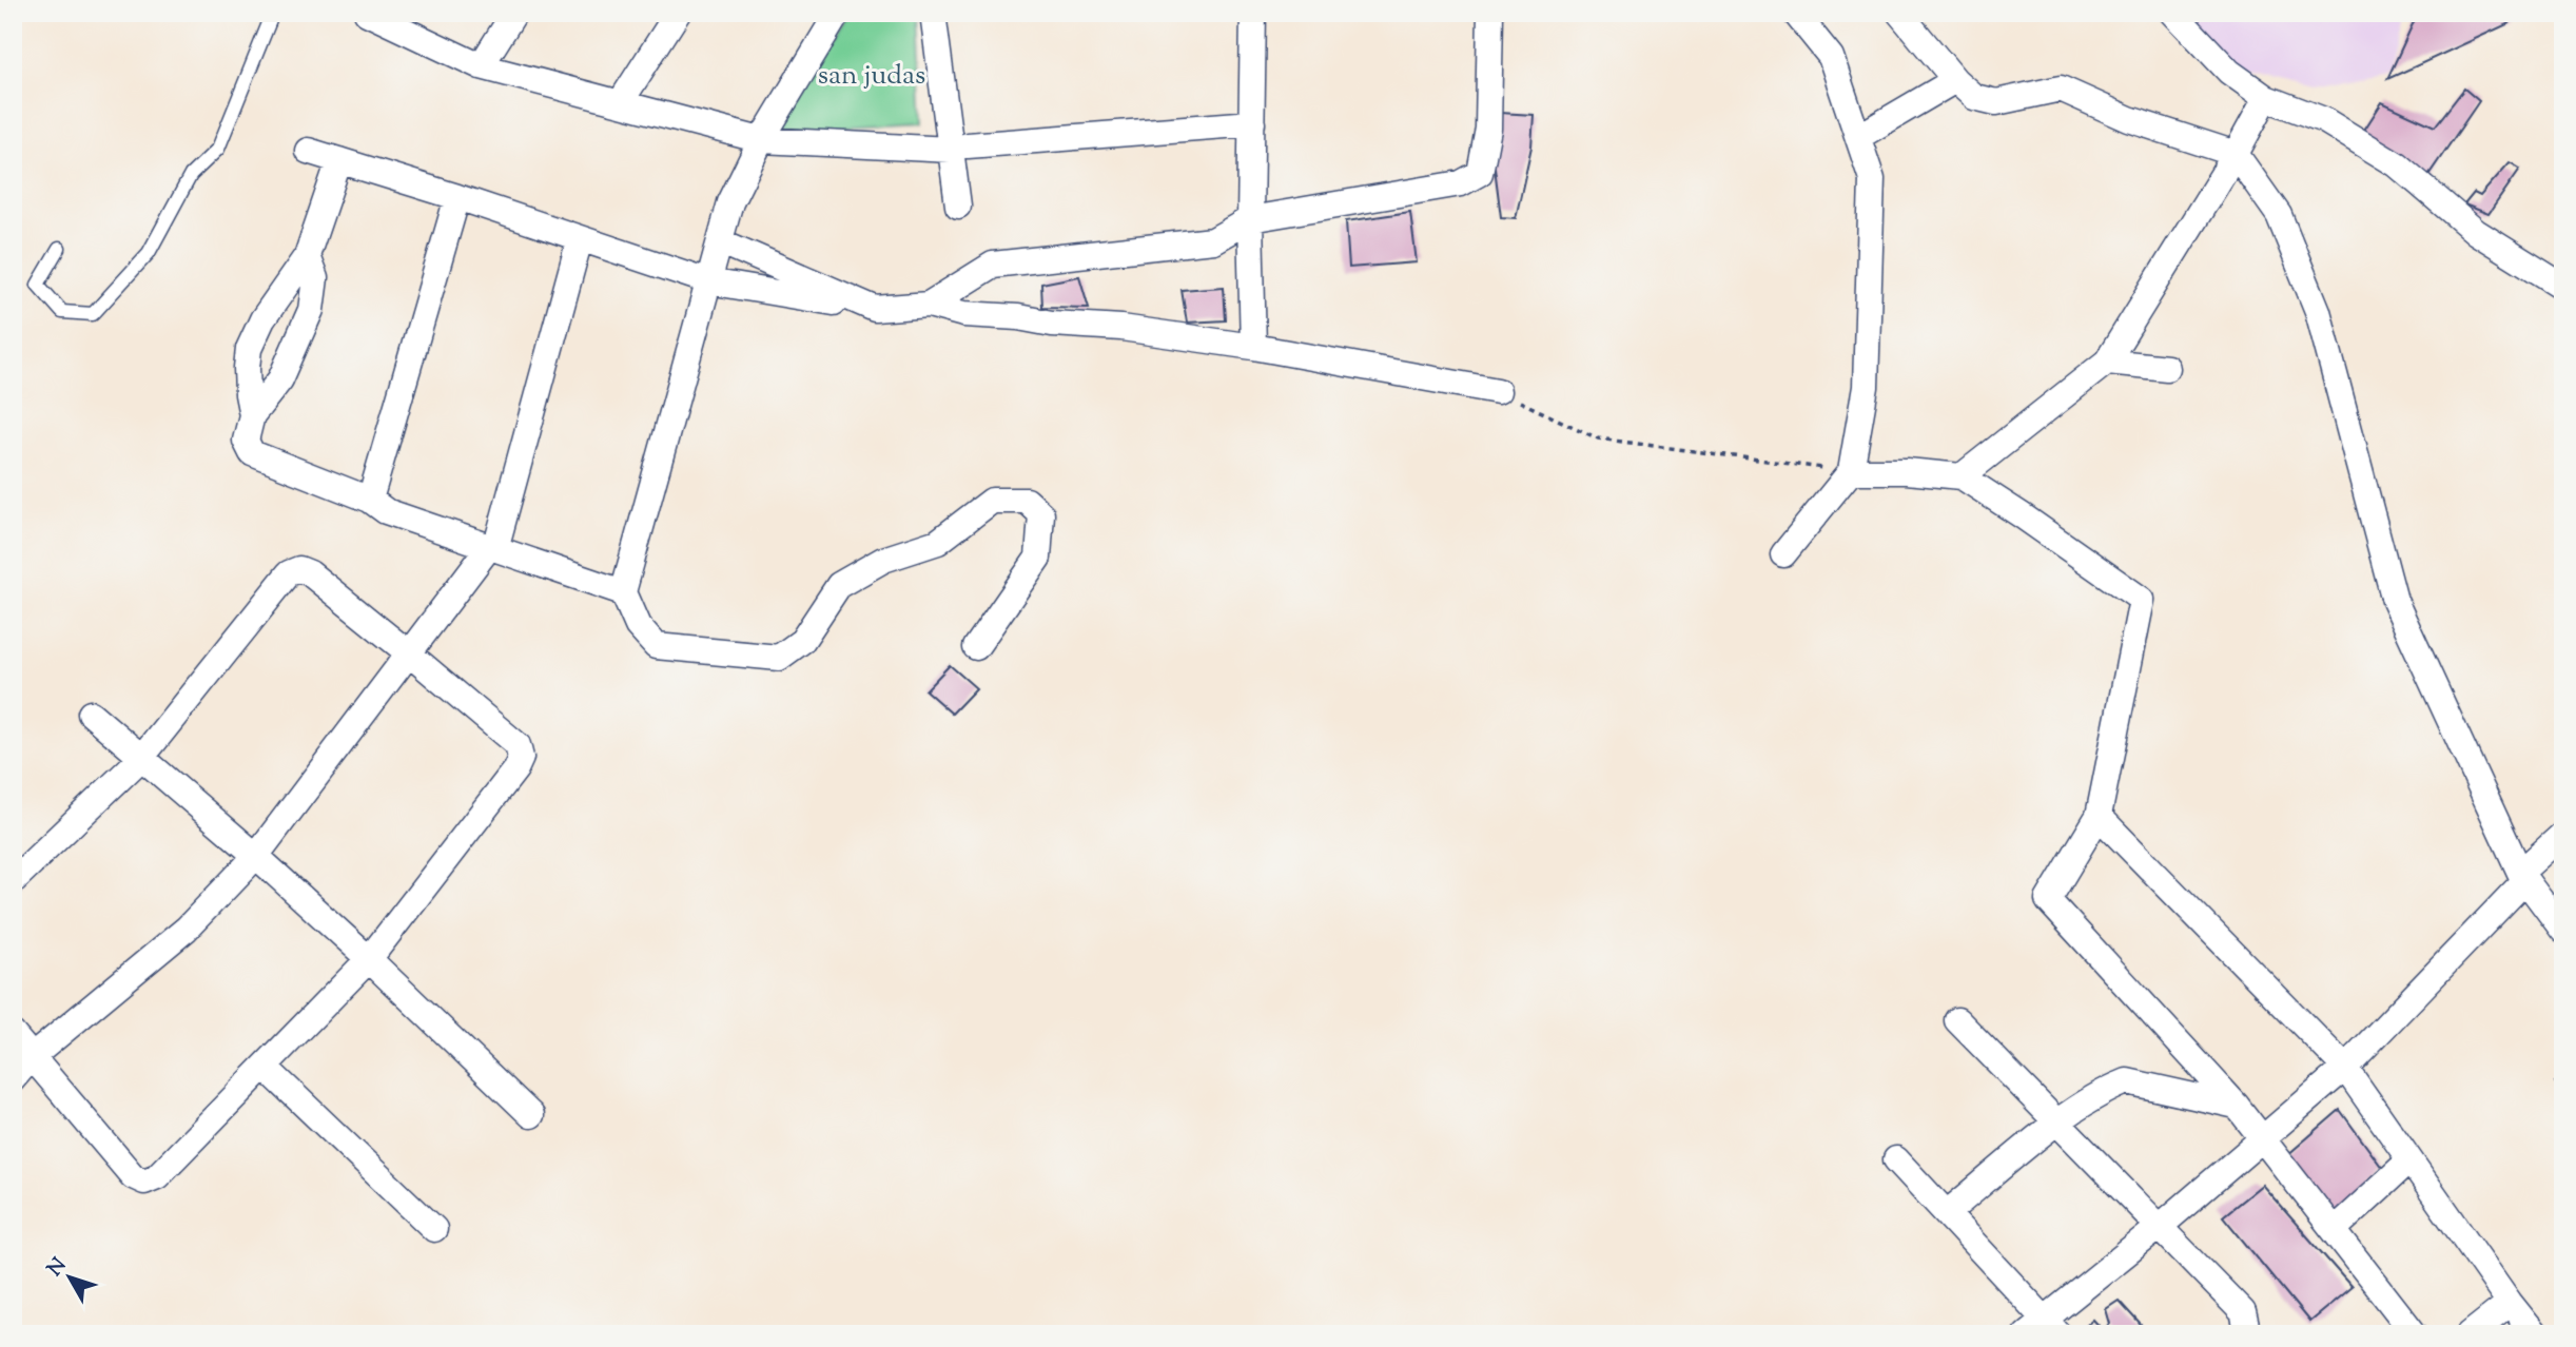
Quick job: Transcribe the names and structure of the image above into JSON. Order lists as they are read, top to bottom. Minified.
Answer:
{"parks":["san judas"],"north":"top left"}
